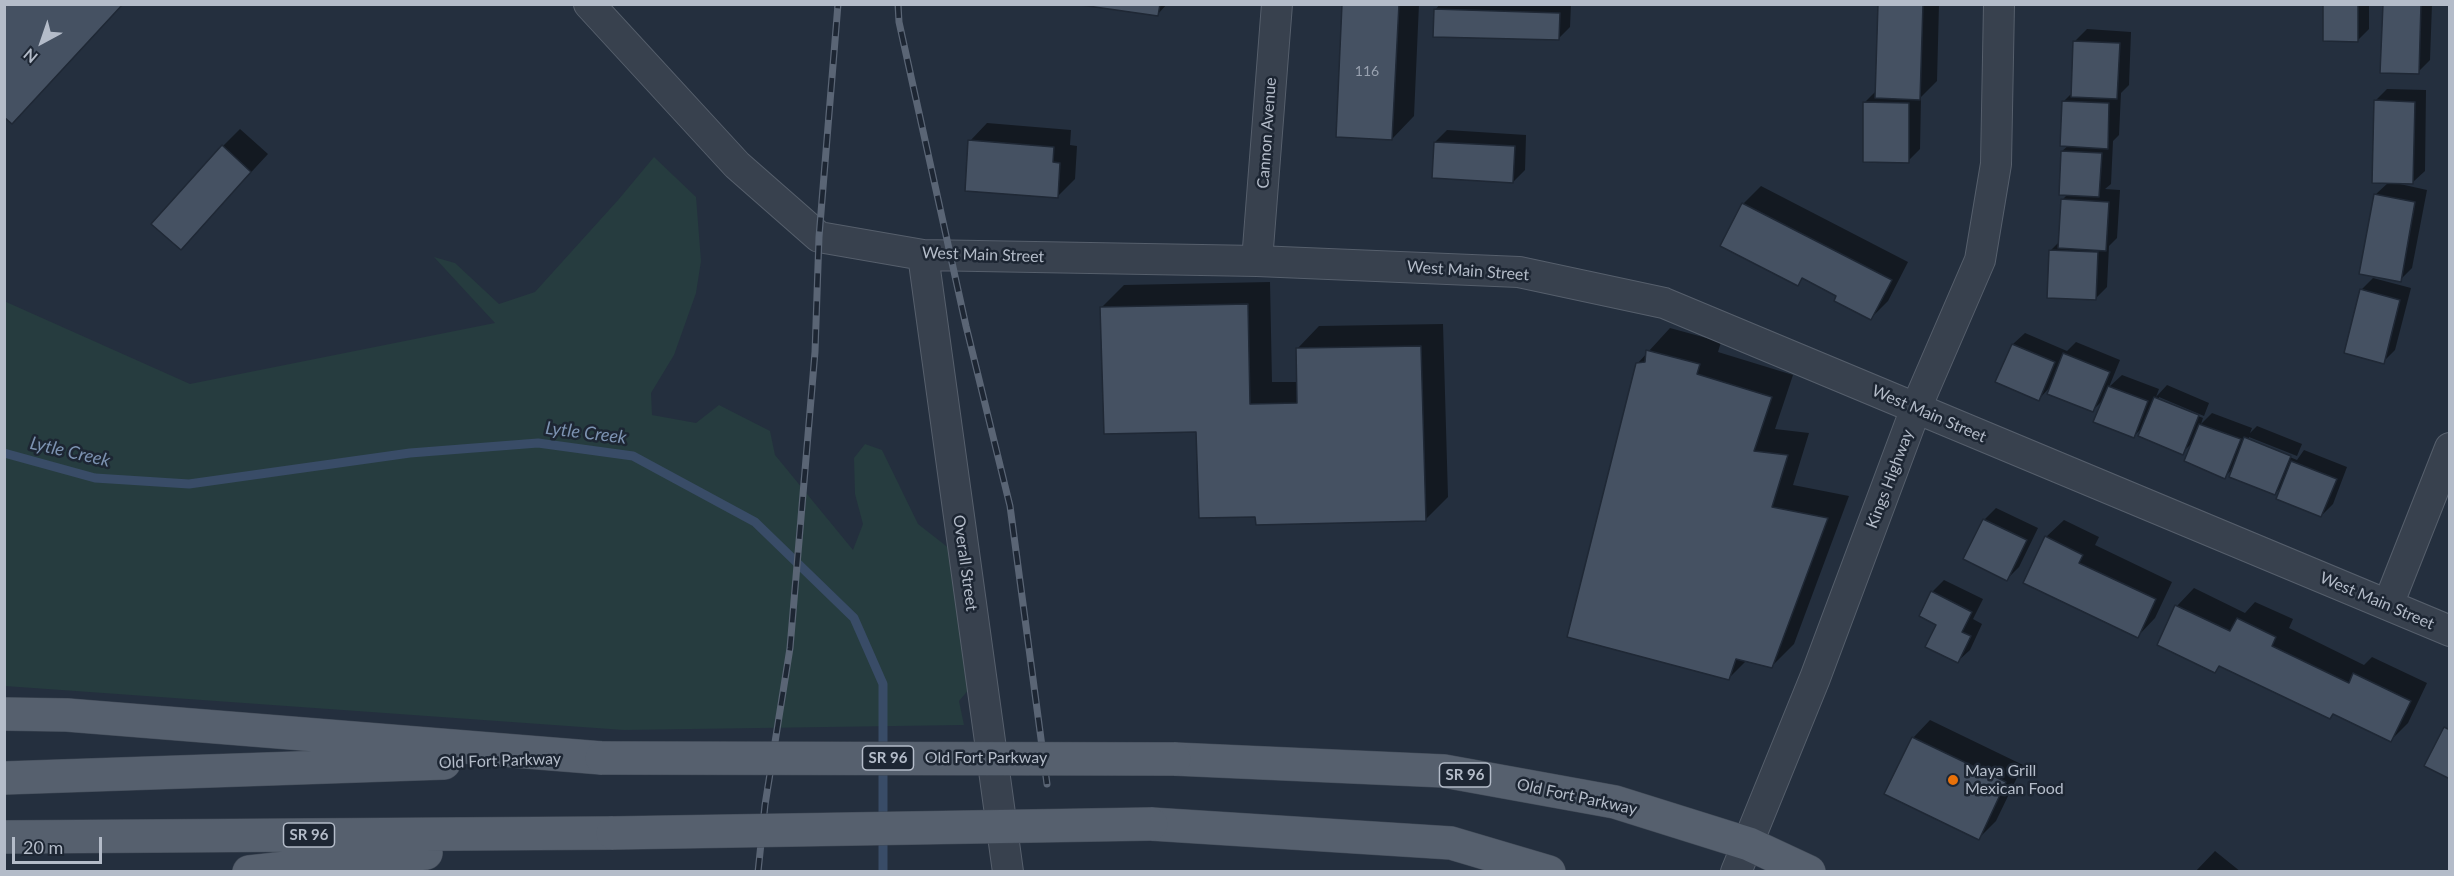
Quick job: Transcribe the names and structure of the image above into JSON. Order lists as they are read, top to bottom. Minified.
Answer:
{"streets":{"main road":["SR 96","Old Fort Parkway"],"street":["Cannon Avenue","West Main Street","Kings Highway","Overall Street"]},"crossings":[["Cannon Avenue","West Main Street"],["West Main Street","Kings Highway"],["West Main Street","Overall Street"],["Kings Highway","Old Fort Parkway"]],"water":["Lytle Creek"],"places":["Maya Grill Mexican Food"],"house_numbers":["116"],"scale_bar":"20 m","north":"bottom left"}
